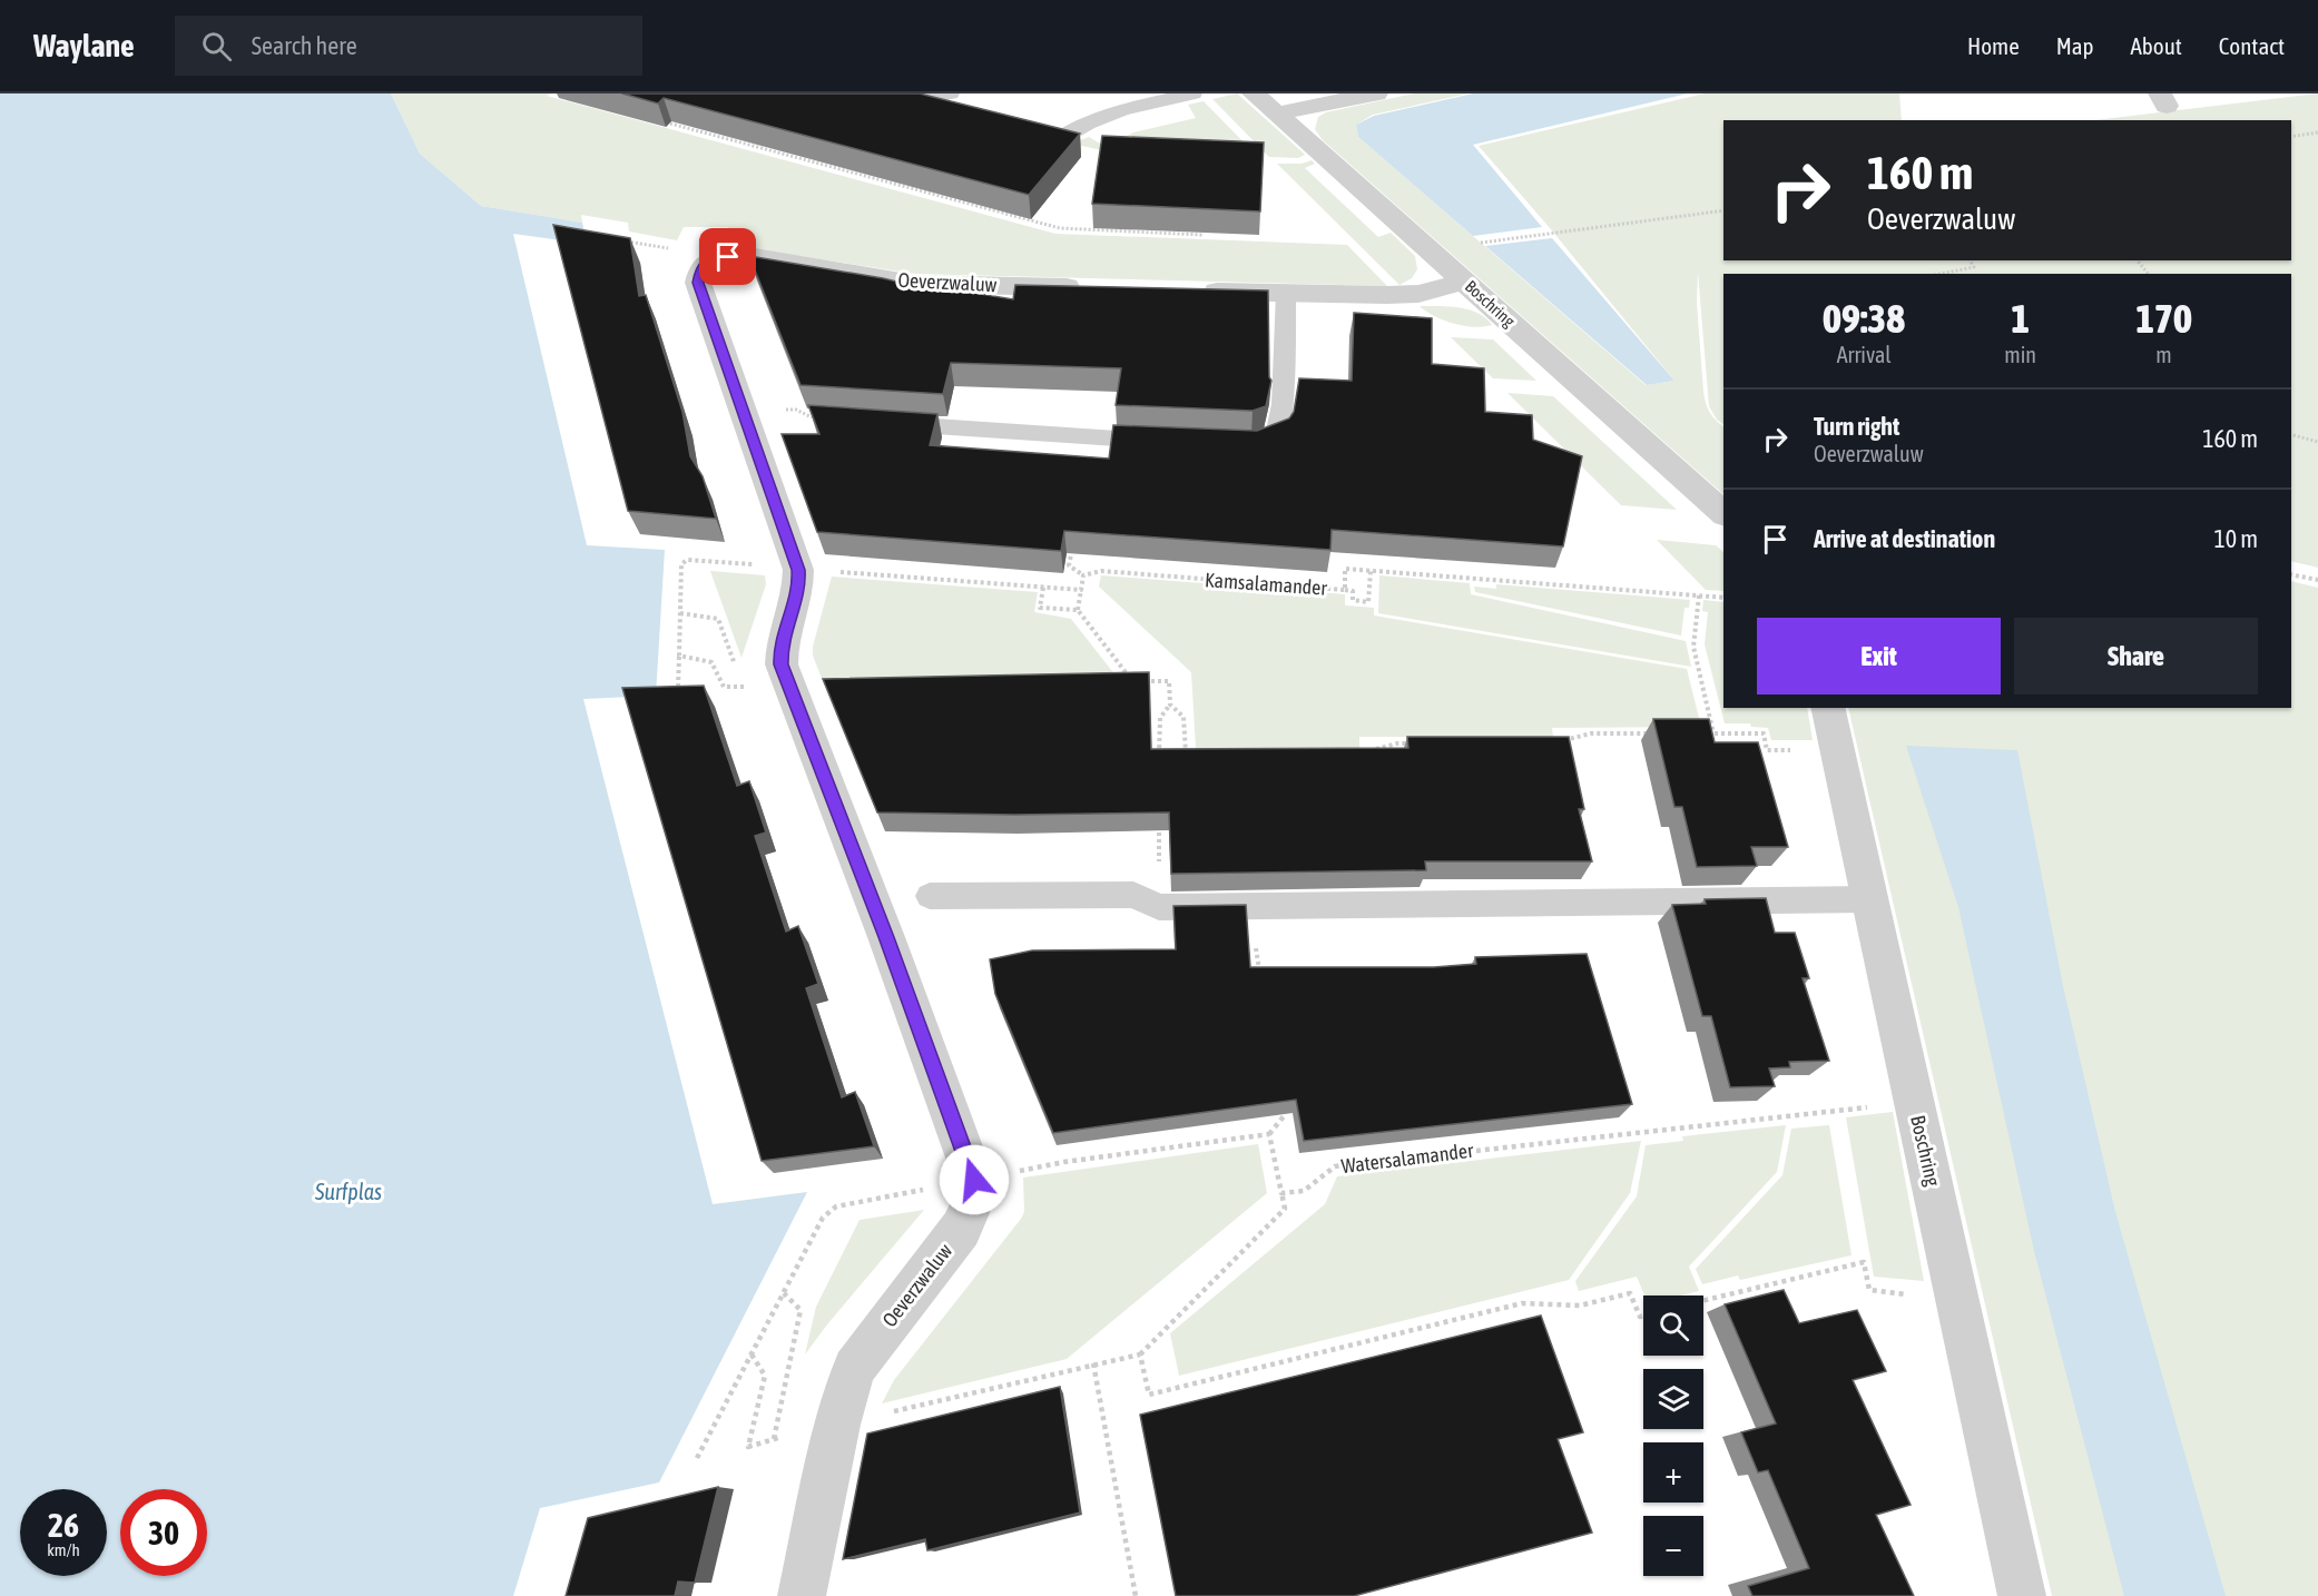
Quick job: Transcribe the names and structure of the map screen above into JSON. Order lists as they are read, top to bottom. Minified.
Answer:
{"streets":{"street":["Oeverzwaluw","Boschring"],"path":["Kamsalamander","Watersalamander"]},"crossings":[["Boschring","Watersalamander"]],"water":["Surfplas"],"page":{"header":"Waylane","search":"Search here","nav":["Home","Map","About","Contact"],"turn":["160 m","Oeverzwaluw"],"eta":["09:38","Arrival","1","min","170","m"],"list":[{"name":"Turn right","note":"Oeverzwaluw","value":"160 m"},{"name":"Arrive at destination","value":"10 m"}],"buttons":["Exit","Share"],"map_buttons":["+","−"],"speed":"26 km/h","limit":"30"}}
